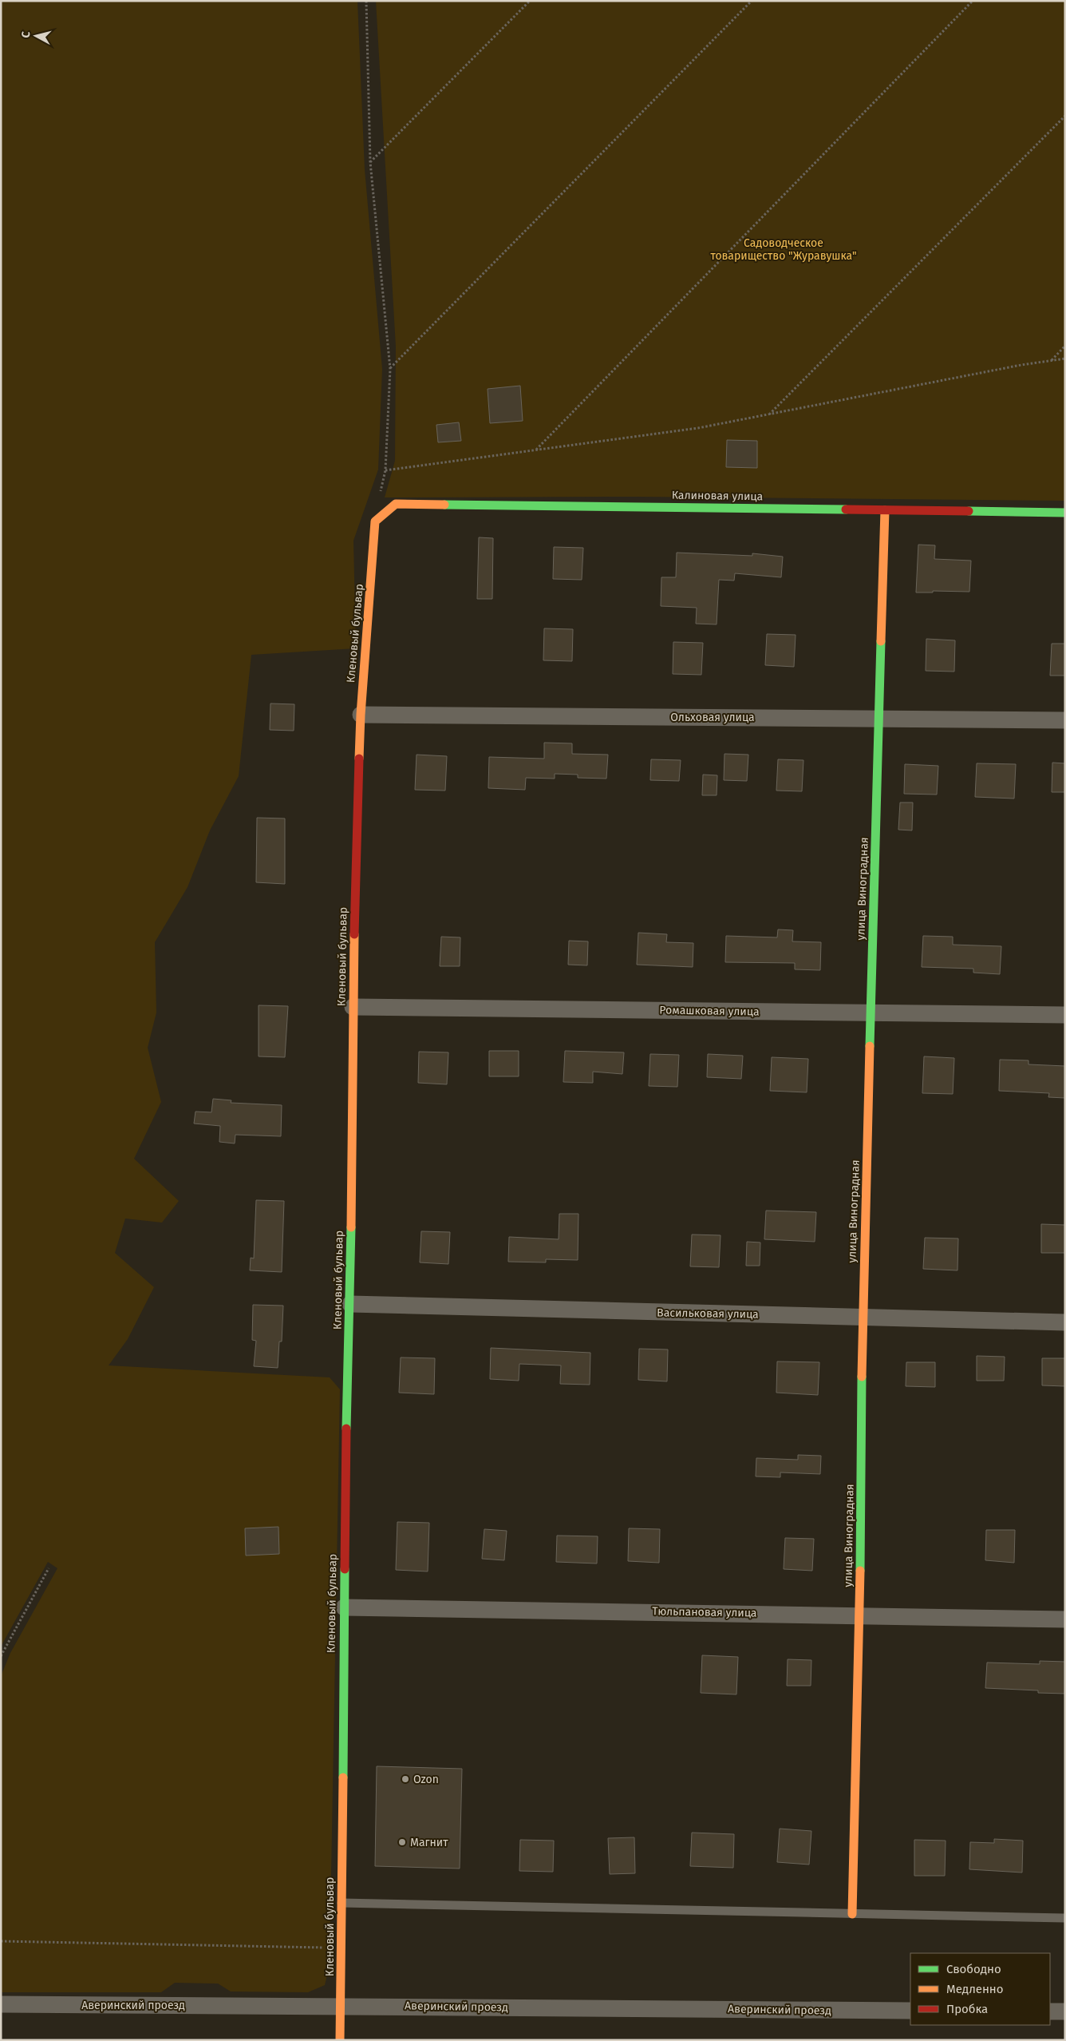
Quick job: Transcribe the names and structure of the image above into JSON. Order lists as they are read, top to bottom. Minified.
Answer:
{"streets":{"street":["Калиновая улица","Кленовый бульвар","Ольховая улица","улица Виноградная","Ромашковая улица","Васильковая улица","Тюльпановая улица","Аверинский проезд"]},"crossings":[["Калиновая улица","Кленовый бульвар"],["Калиновая улица","улица Виноградная"],["Кленовый бульвар","Ольховая улица"],["Кленовый бульвар","Ромашковая улица"],["Кленовый бульвар","Васильковая улица"],["Кленовый бульвар","Тюльпановая улица"],["Кленовый бульвар","Аверинский проезд"],["Ольховая улица","улица Виноградная"],["улица Виноградная","Ромашковая улица"],["улица Виноградная","Васильковая улица"],["улица Виноградная","Тюльпановая улица"]],"parks":["Садоводческое товарищество \"Журавушка\""],"places":["Ozon","Магнит"],"legend":["Свободно","Медленно","Пробка"],"north":"left"}
